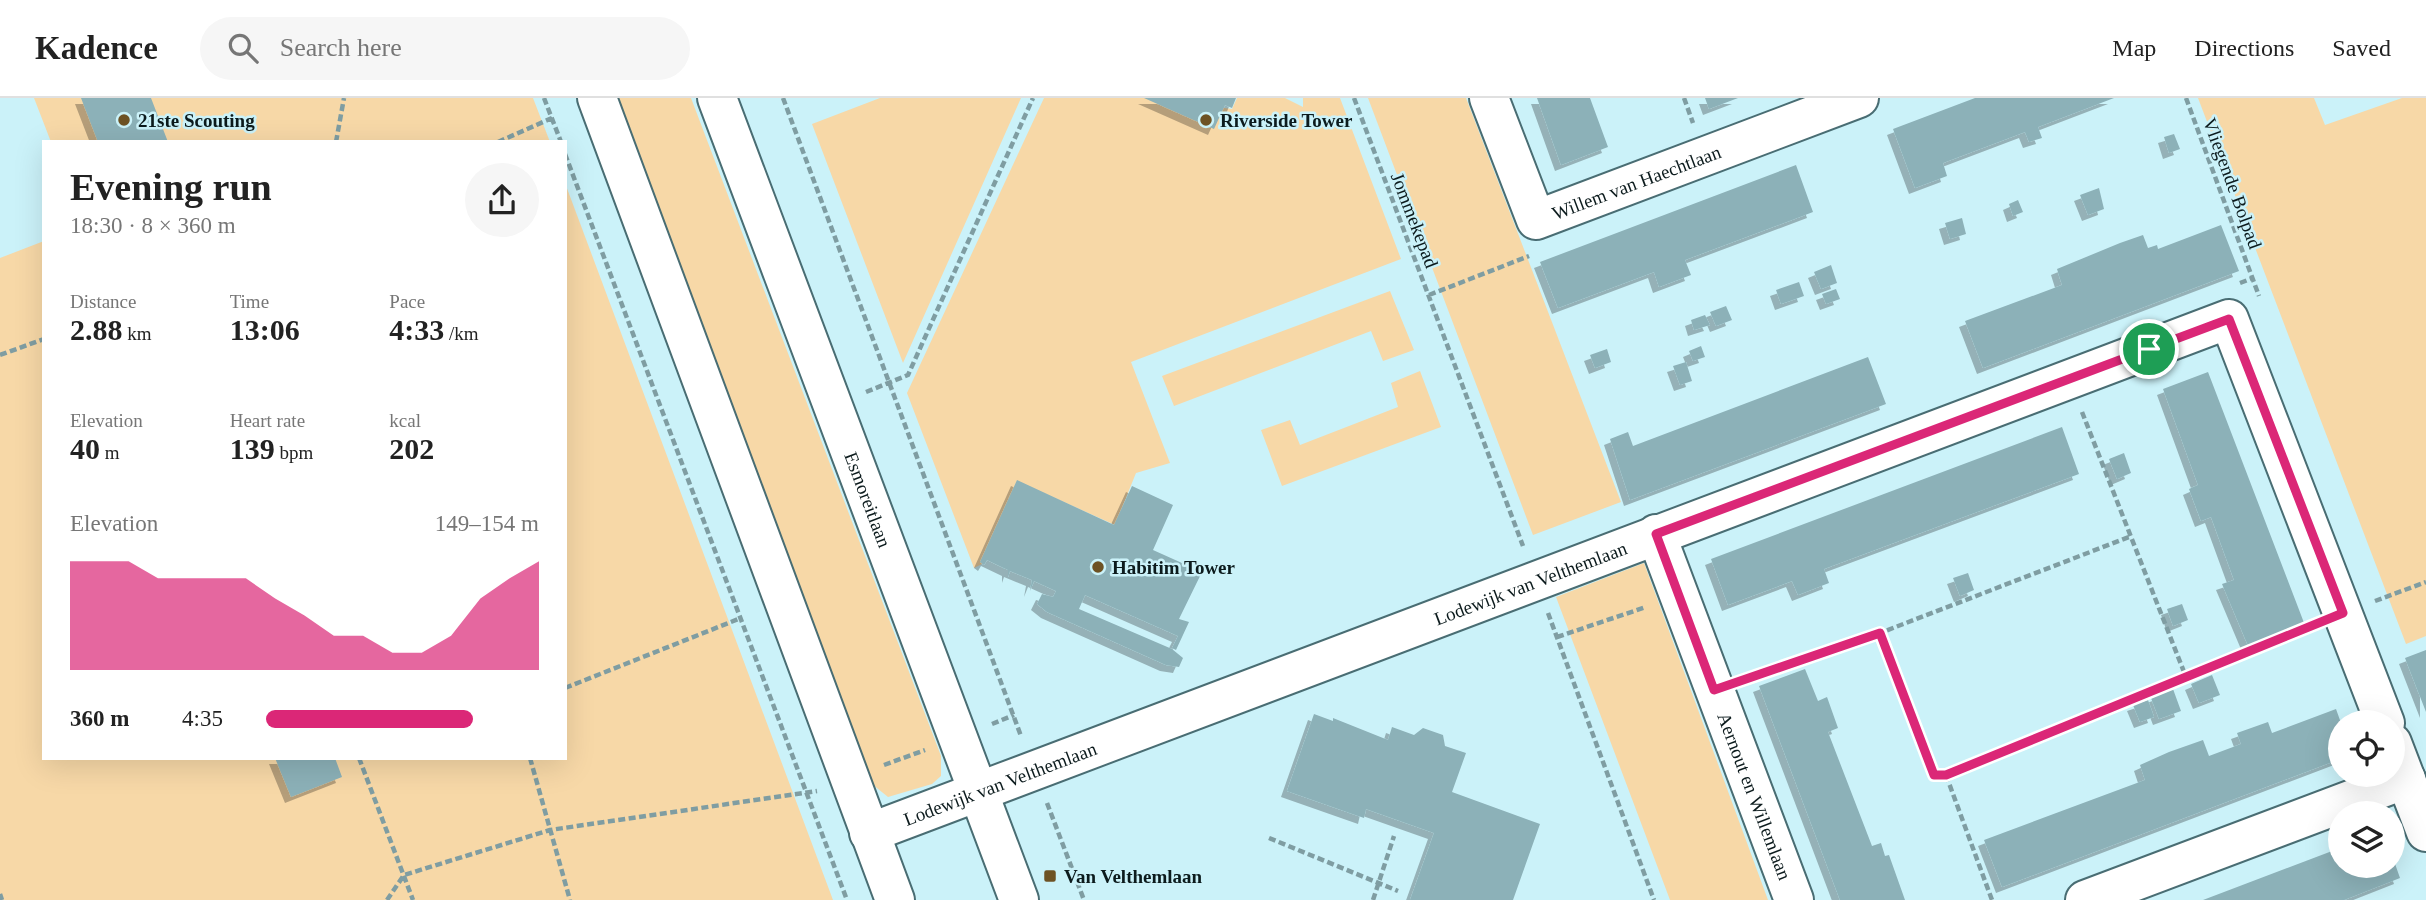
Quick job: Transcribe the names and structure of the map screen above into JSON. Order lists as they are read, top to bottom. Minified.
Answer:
{"streets":{"street":["Willem van Haechtlaan","Esmoreitlaan","Lodewijk van Velthemlaan","Aernout en Willemlaan"],"path":["Vliegende Bolpad","Jommekepad"]},"crossings":[["Willem van Haechtlaan","Jommekepad"],["Vliegende Bolpad","Lodewijk van Velthemlaan"],["Esmoreitlaan","Lodewijk van Velthemlaan"],["Lodewijk van Velthemlaan","Aernout en Willemlaan"]],"places":{"other":["21ste Scouting","Riverside Tower","Habitim Tower"],"transit":["Van Velthemlaan"]},"page":{"header":"Kadence","search":"Search here","nav":["Map","Directions","Saved"],"heading":["Evening run","18:30 · 8 × 360 m"],"stats":[["Distance","2.88 km"],["Time","13:06"],["Pace","4:33 /km"],["Elevation","40 m"],["Heart rate","139 bpm"],["kcal","202"]],"chart":["Elevation","149–154 m"],"list":[{"name":"360 m","note":"4:35"}]}}
